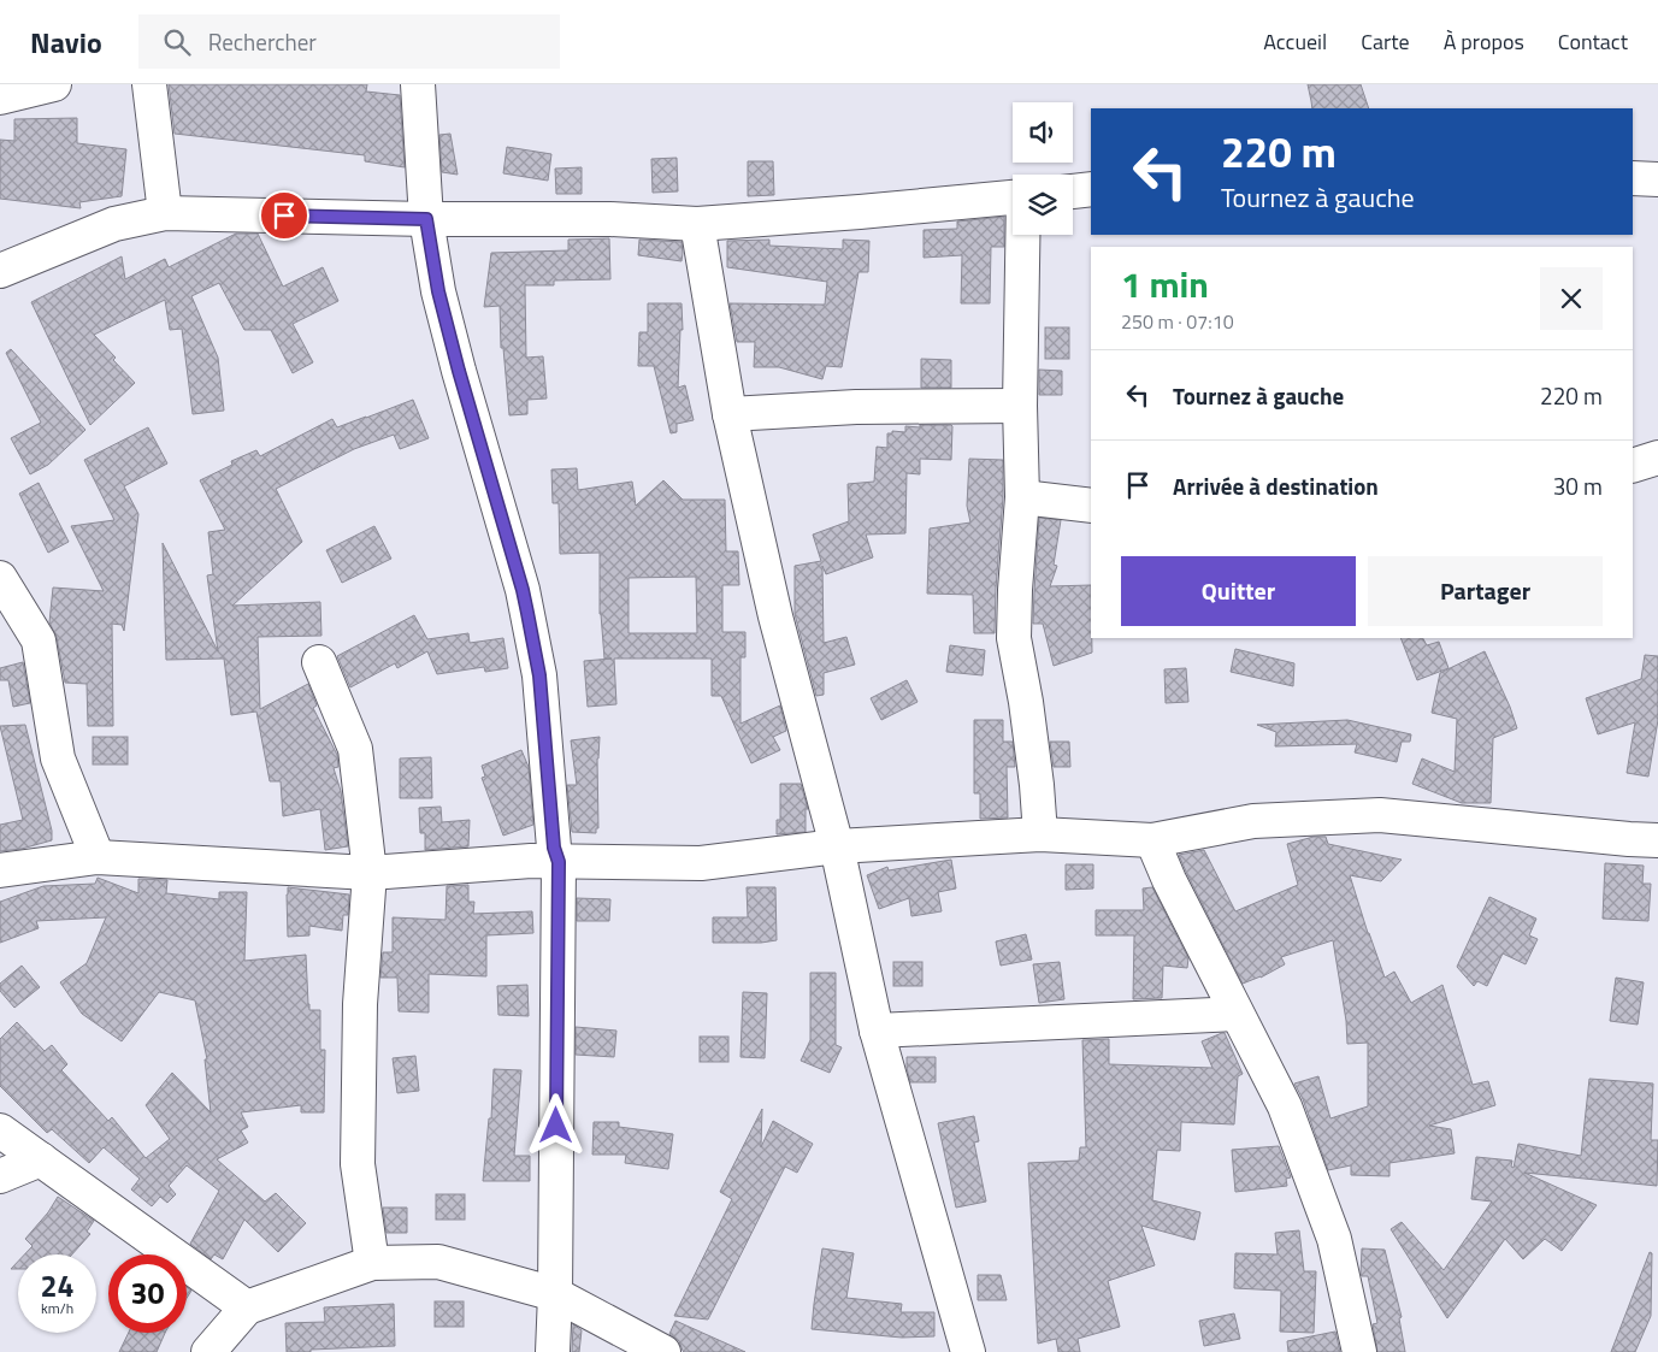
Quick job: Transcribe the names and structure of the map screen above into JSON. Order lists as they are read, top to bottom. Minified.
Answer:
{"page":{"header":"Navio","search":"Rechercher","nav":["Accueil","Carte","À propos","Contact"],"turn":["220 m","Tournez à gauche"],"heading":["1 min","250 m · 07:10"],"list":[{"name":"Tournez à gauche","value":"220 m"},{"name":"Arrivée à destination","value":"30 m"}],"buttons":["Quitter","Partager"],"speed":"24 km/h","limit":"30"}}
